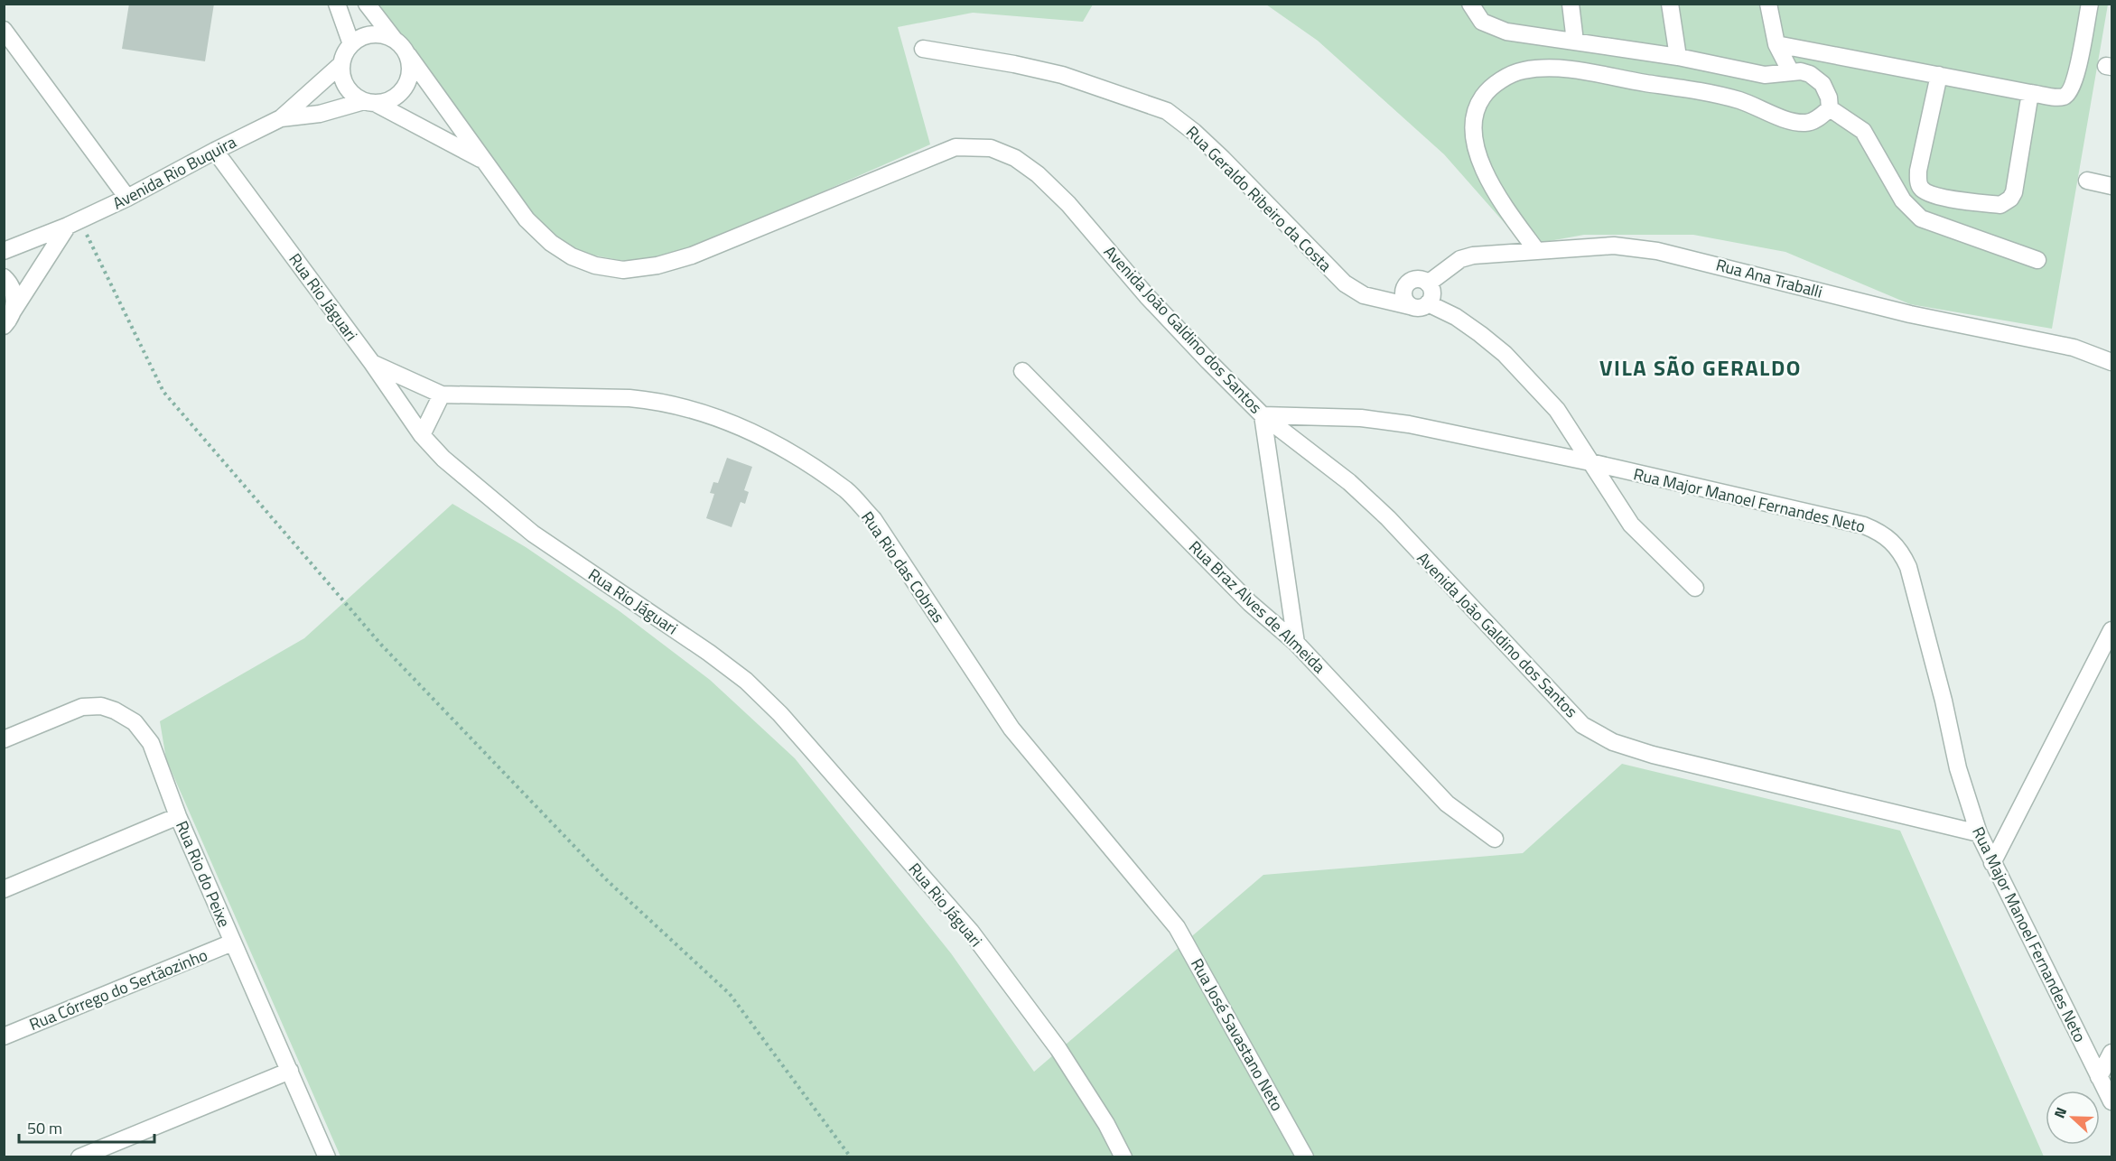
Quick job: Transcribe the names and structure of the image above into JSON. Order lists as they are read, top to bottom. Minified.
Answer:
{"streets":{"street":["Avenida Rio Buquira","Rua Geraldo Ribeiro da Costa","Rua Ana Traballi","Rua Rio Jáguari","Avenida João Galdino dos Santos","Rua Major Manoel Fernandes Neto","Rua Rio das Cobras","Rua Braz Alves de Almeida","Rua Rio do Peixe","Rua Córrego do Sertãozinho","Rua José Savastano Neto"]},"crossings":[["Avenida Rio Buquira","Rua Rio Jáguari"],["Rua Geraldo Ribeiro da Costa","Rua Ana Traballi"],["Rua Rio Jáguari","Rua Rio das Cobras"],["Avenida João Galdino dos Santos","Rua Major Manoel Fernandes Neto"],["Rua Rio das Cobras","Rua José Savastano Neto"],["Rua Rio do Peixe","Rua Córrego do Sertãozinho"]],"districts":["VILA SÃO GERALDO"],"scale_bar":"50 m","north":"left"}
